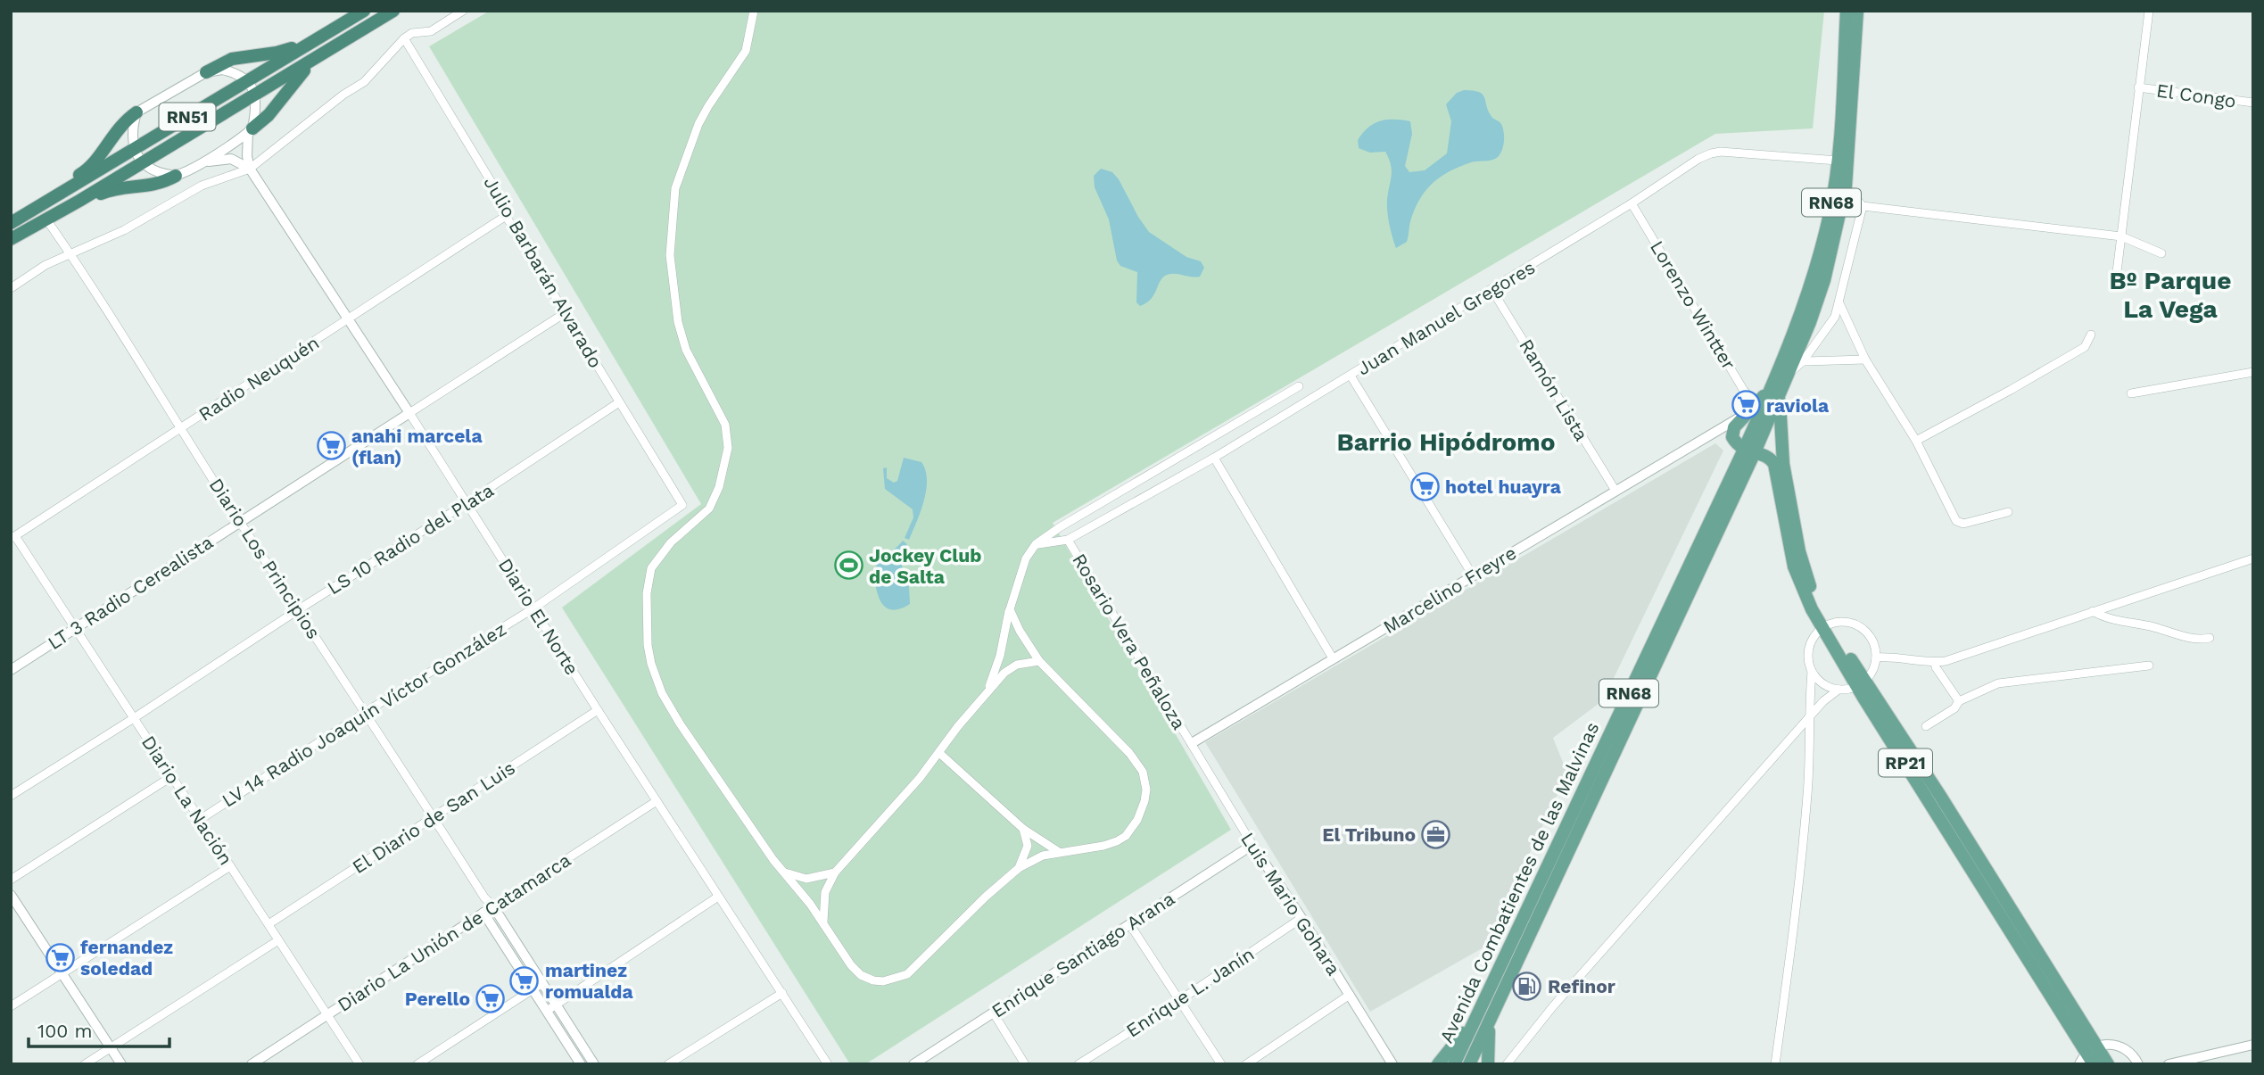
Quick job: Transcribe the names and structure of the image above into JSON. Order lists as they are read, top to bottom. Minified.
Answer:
{"streets":{"highway":["RN51"],"main road":["RN68","RP21","Avenida Combatientes de las Malvinas"],"street":["El Congo","Julio Barbarán Alvarado","Lorenzo Wintter","Juan Manuel Gregores","Radio Neuquén","Ramón Lista","LS 10 Radio del Plata","Diario Los Principios","Marcelino Freyre","LT 3 Radio Cerealista","Diario El Norte","Rosario Vera Peñaloza","LV 14 Radio Joaquín Víctor González","Diario La Nación","El Diario de San Luis","Luis Mario Gohara","Diario La Unión de Catamarca","Enrique Santiago Arana","Enrique L. Janín"]},"crossings":[["RN51","Diario Los Principios"],["Julio Barbarán Alvarado","Radio Neuquén"],["Julio Barbarán Alvarado","LS 10 Radio del Plata"],["Julio Barbarán Alvarado","LT 3 Radio Cerealista"],["Julio Barbarán Alvarado","LV 14 Radio Joaquín Víctor González"],["Lorenzo Wintter","Juan Manuel Gregores"],["Juan Manuel Gregores","Ramón Lista"],["Juan Manuel Gregores","Rosario Vera Peñaloza"],["Juan Manuel Gregores","Avenida Combatientes de las Malvinas"],["Radio Neuquén","Diario Los Principios"],["Radio Neuquén","Diario El Norte"],["Radio Neuquén","Diario La Nación"],["Ramón Lista","Marcelino Freyre"],["LS 10 Radio del Plata","Diario Los Principios"],["LS 10 Radio del Plata","Diario El Norte"],["LS 10 Radio del Plata","Diario La Nación"],["Diario Los Principios","LT 3 Radio Cerealista"],["Diario Los Principios","LV 14 Radio Joaquín Víctor González"],["Diario Los Principios","El Diario de San Luis"],["Diario Los Principios","Diario La Unión de Catamarca"],["Marcelino Freyre","Rosario Vera Peñaloza"],["Marcelino Freyre","Luis Mario Gohara"],["LT 3 Radio Cerealista","Diario El Norte"],["LT 3 Radio Cerealista","Diario La Nación"],["Diario El Norte","LV 14 Radio Joaquín Víctor González"],["Diario El Norte","El Diario de San Luis"],["Diario El Norte","Diario La Unión de Catamarca"],["Rosario Vera Peñaloza","Luis Mario Gohara"],["LV 14 Radio Joaquín Víctor González","Diario La Nación"],["RP21","Avenida Combatientes de las Malvinas"],["Diario La Nación","El Diario de San Luis"],["Diario La Nación","Diario La Unión de Catamarca"],["Luis Mario Gohara","Enrique Santiago Arana"],["Luis Mario Gohara","Enrique L. Janín"]],"districts":["Bº Parque La Vega","Barrio Hipódromo"],"places":{"supermarket":["raviola","anahi marcela (flan)","hotel huayra","fernandez soledad","martinez romualda","Perello"],"sports":["Jockey Club de Salta"],"office":["El Tribuno"],"fuel station":["Refinor"]},"scale_bar":"100 m"}
